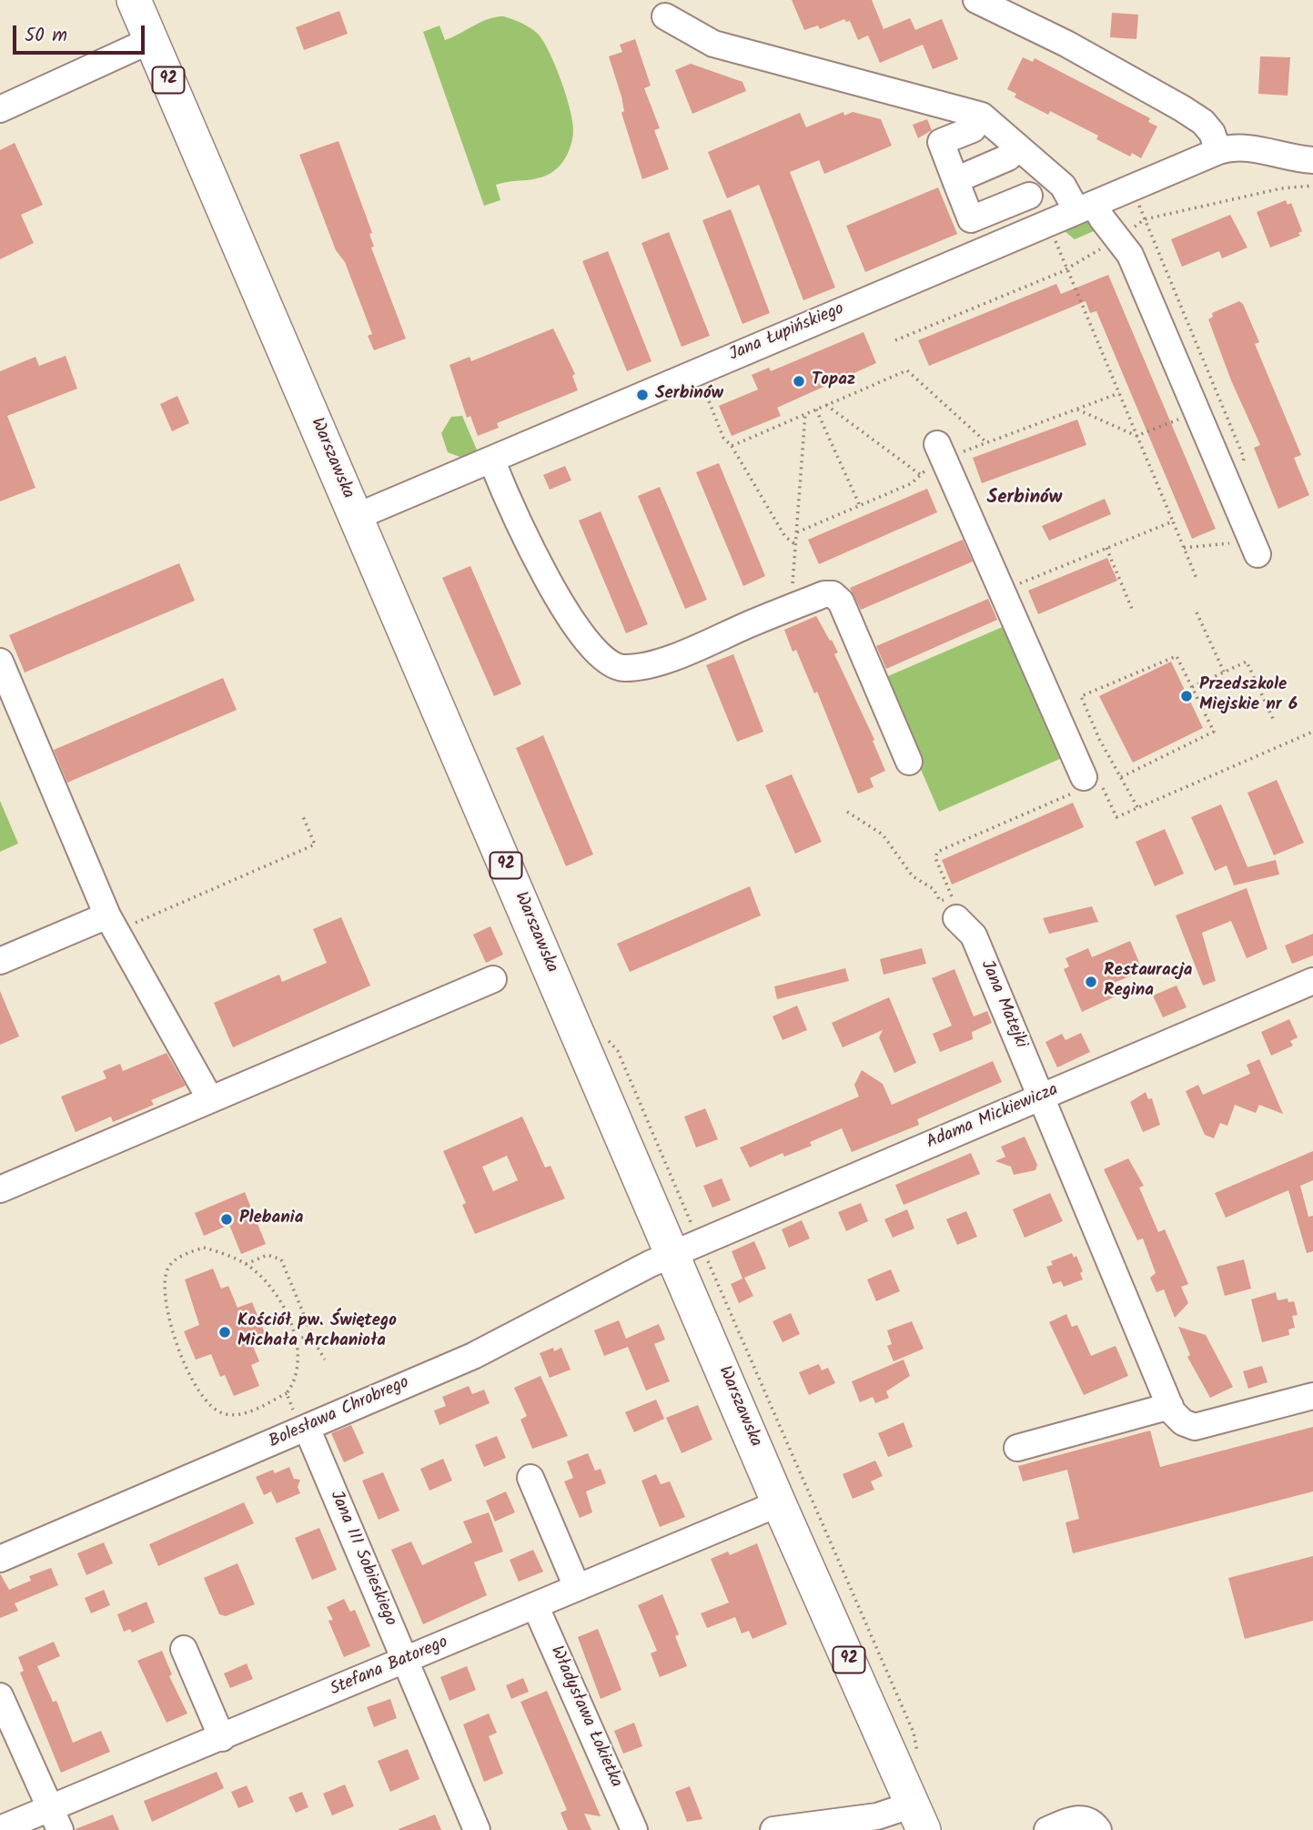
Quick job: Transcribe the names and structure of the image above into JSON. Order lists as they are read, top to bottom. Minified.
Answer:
{"streets":{"main road":["92","Warszawska"],"street":["Jana Łupińskiego","Jana Matejki","Adama Mickiewicza","Bolesława Chrobrego","Jana III Sobieskiego","Stefana Batorego","Władysława Łokietka"]},"crossings":[["Jana Łupińskiego","Warszawska"],["Warszawska","Adama Mickiewicza"],["Warszawska","Bolesława Chrobrego"],["Warszawska","Stefana Batorego"],["Jana Matejki","Adama Mickiewicza"],["Adama Mickiewicza","Bolesława Chrobrego"],["Bolesława Chrobrego","Jana III Sobieskiego"],["Jana III Sobieskiego","Stefana Batorego"],["Stefana Batorego","Władysława Łokietka"]],"districts":["Serbinów"],"places":["Topaz","Serbinów","Przedszkole Miejskie nr 6","Restauracja Regina","Plebania","Kościół pw. Świętego Michała Archanioła"],"scale_bar":"50 m"}
